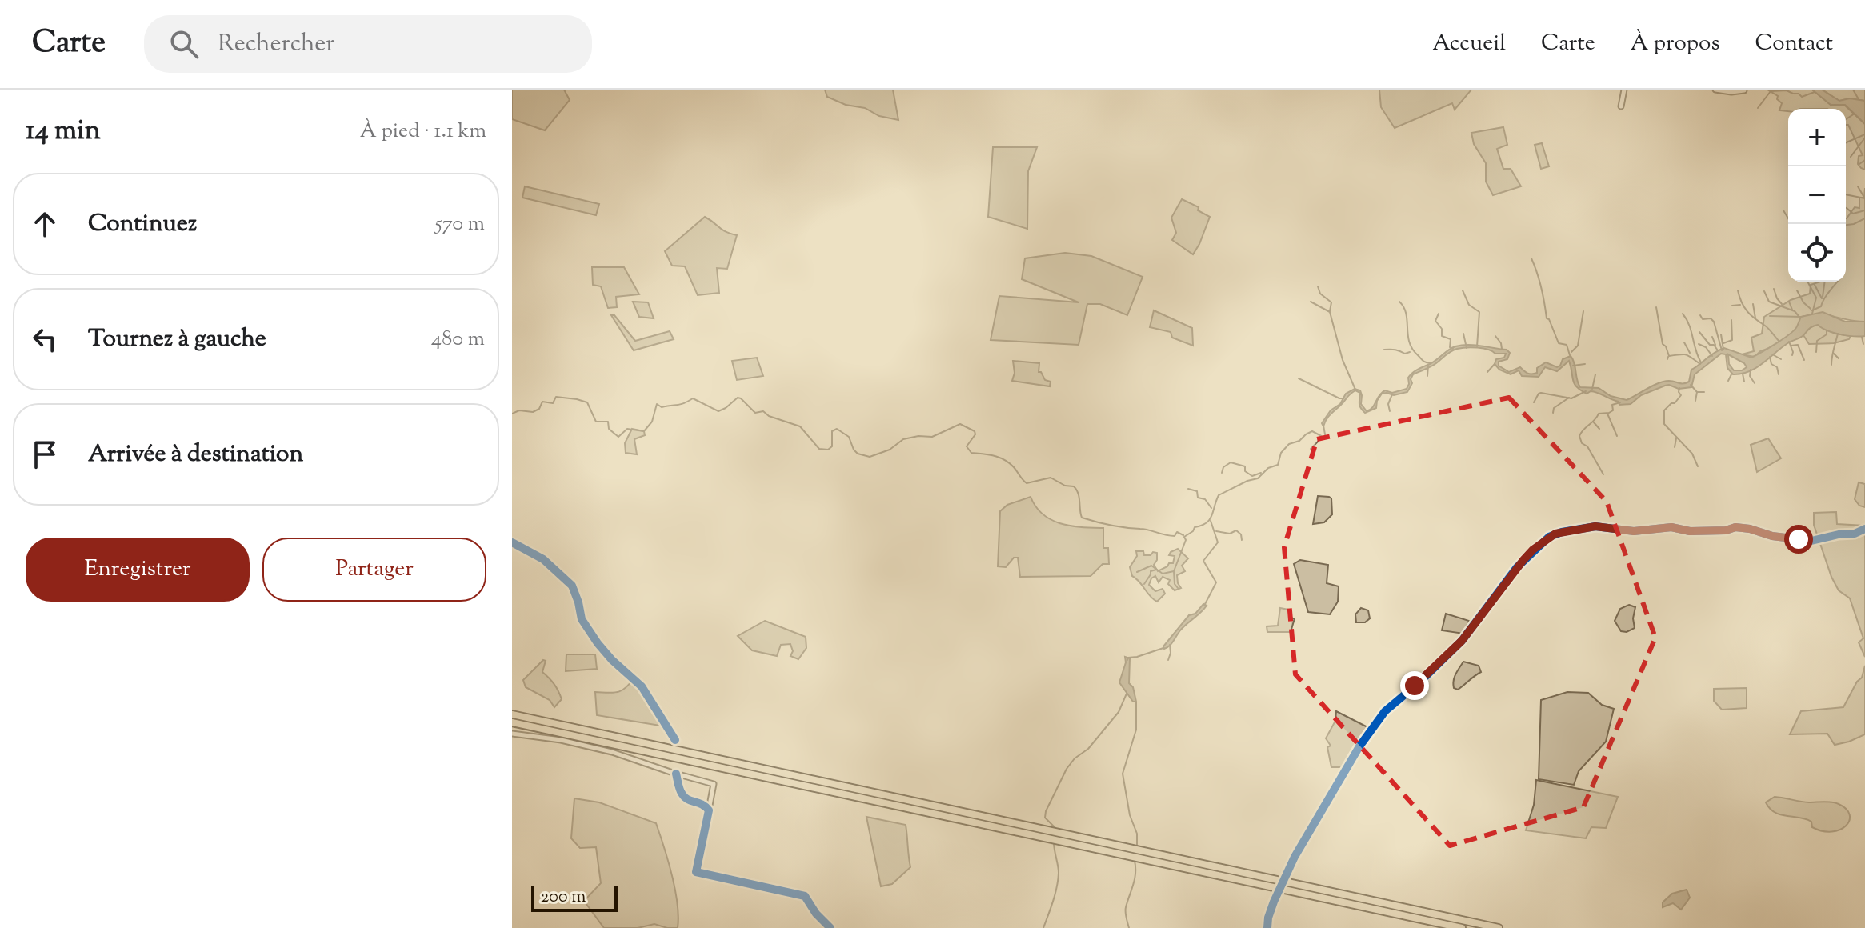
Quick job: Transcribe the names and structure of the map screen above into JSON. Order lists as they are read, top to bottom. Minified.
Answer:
{"scale_bar":"200 m","page":{"header":"Carte","search":"Rechercher","nav":["Accueil","Carte","À propos","Contact"],"heading":["14 min","À pied · 1.1 km"],"map_buttons":["+","−"],"list":[["Continuez","570 m"],["Tournez à gauche","480 m"],"Arrivée à destination"],"buttons":["Enregistrer","Partager"],"scale":"200 m"}}
